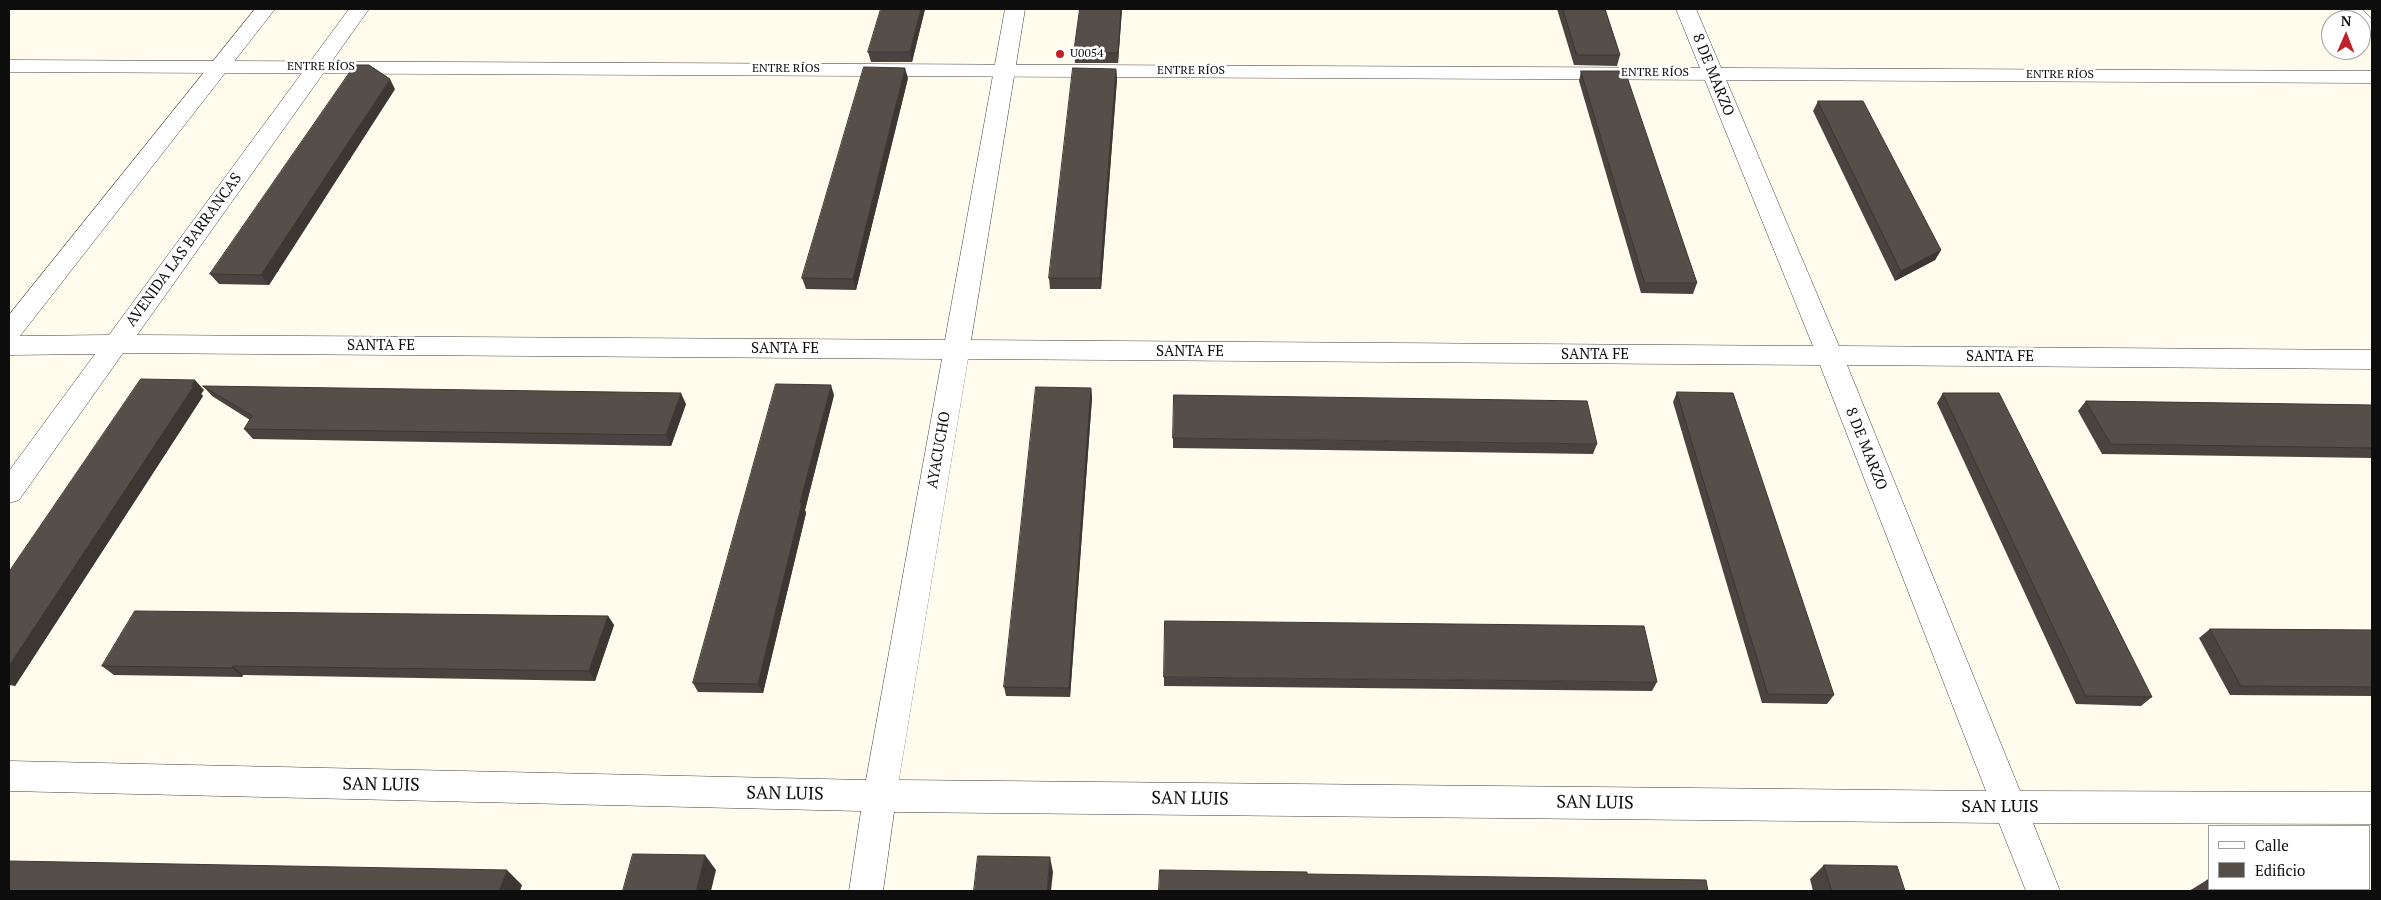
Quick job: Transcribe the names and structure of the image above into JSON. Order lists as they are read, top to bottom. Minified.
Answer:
{"streets":{"street":["ENTRE RÍOS","8 DE MARZO","AVENIDA LAS BARRANCAS","SANTA FE","AYACUCHO","SAN LUIS"]},"crossings":[["ENTRE RÍOS","8 DE MARZO"],["ENTRE RÍOS","AVENIDA LAS BARRANCAS"],["ENTRE RÍOS","AYACUCHO"],["8 DE MARZO","SANTA FE"],["8 DE MARZO","SAN LUIS"],["AVENIDA LAS BARRANCAS","SANTA FE"],["SANTA FE","AYACUCHO"],["AYACUCHO","SAN LUIS"]],"places":["U0054"],"legend":["Calle","Edificio"],"north":"top"}
